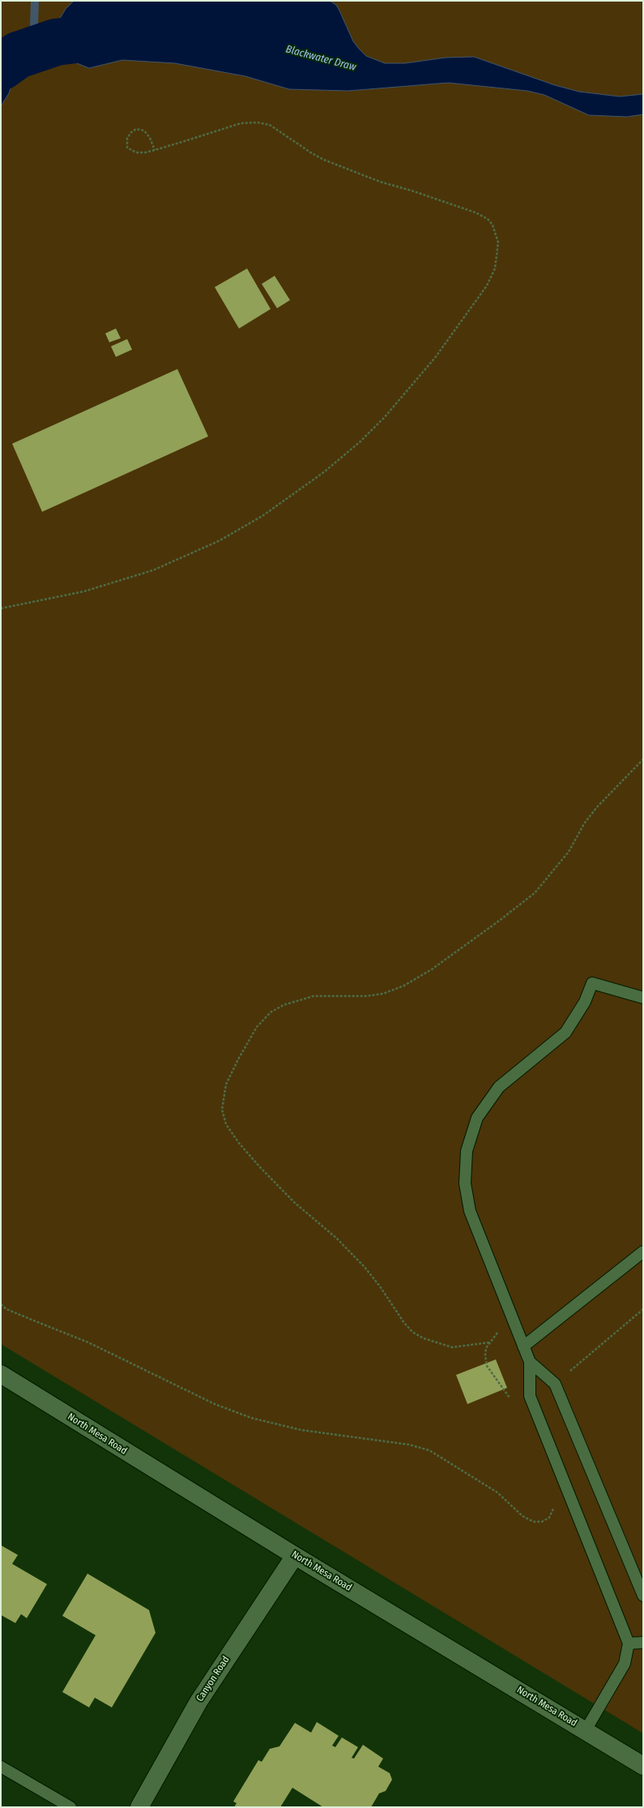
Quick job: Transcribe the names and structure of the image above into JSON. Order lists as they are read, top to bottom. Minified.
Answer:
{"streets":{"street":["North Mesa Road","Canyon Road"]},"crossings":[["North Mesa Road","Canyon Road"]],"water":["Blackwater Draw"]}
